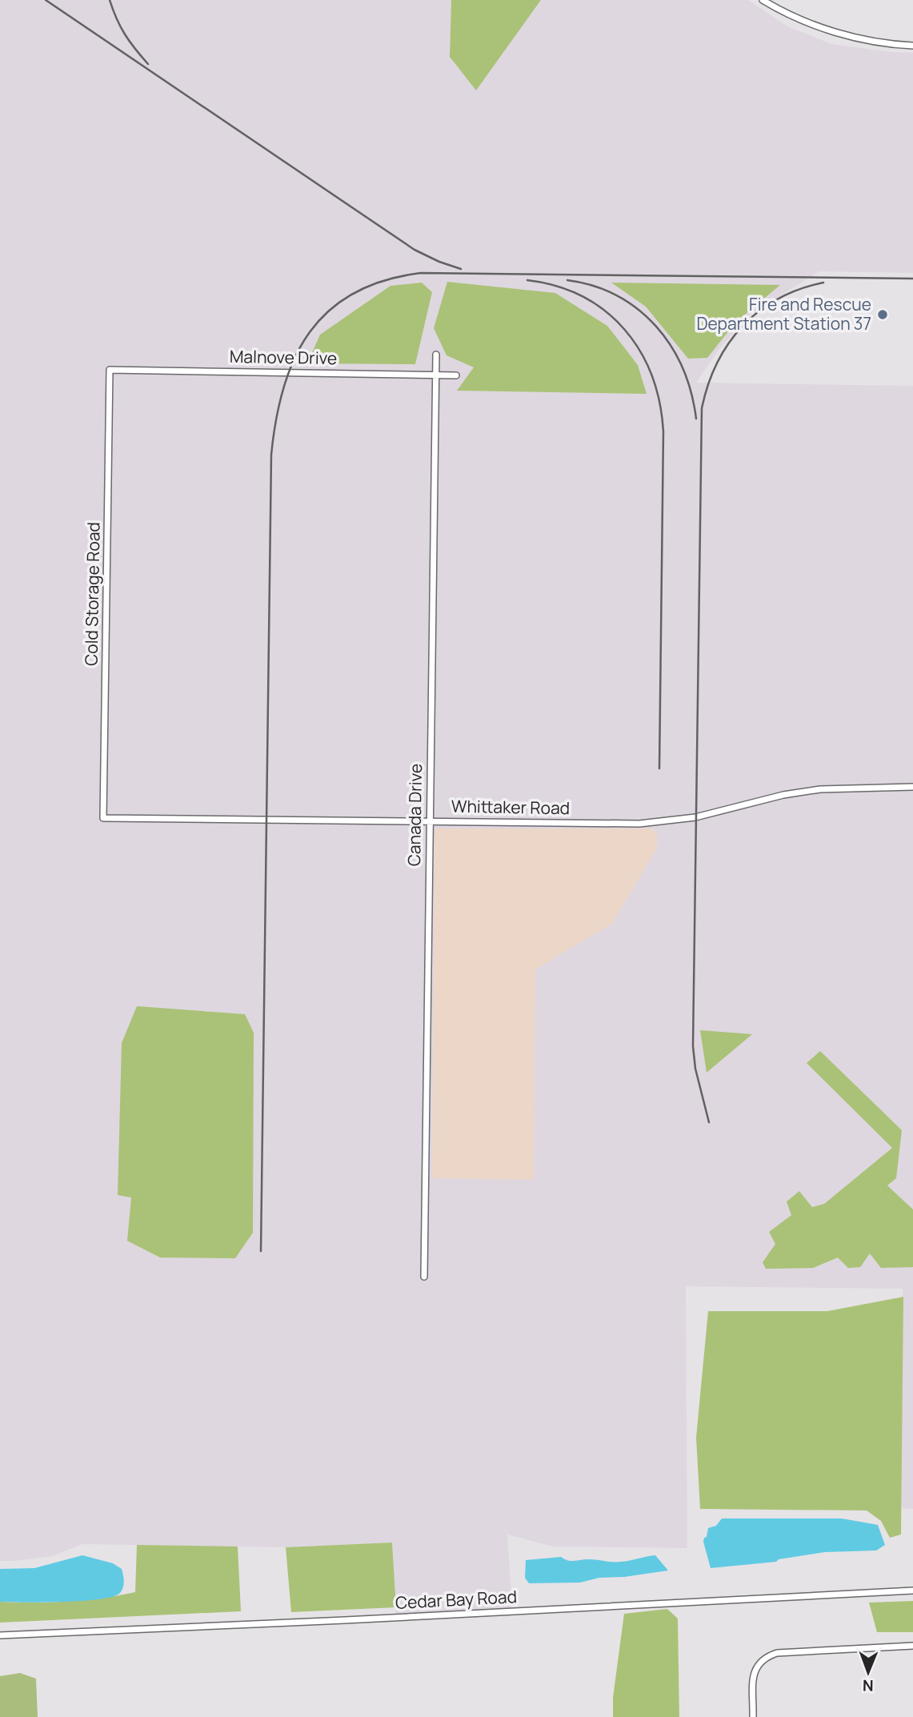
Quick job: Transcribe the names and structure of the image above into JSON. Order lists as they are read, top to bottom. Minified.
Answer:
{"streets":{"street":["Malnove Drive","Cold Storage Road","Whittaker Road","Canada Drive","Cedar Bay Road"]},"crossings":[["Malnove Drive","Cold Storage Road"],["Malnove Drive","Canada Drive"],["Cold Storage Road","Whittaker Road"],["Whittaker Road","Canada Drive"]],"places":["Fire and Rescue Department Station 37"],"north":"bottom"}
